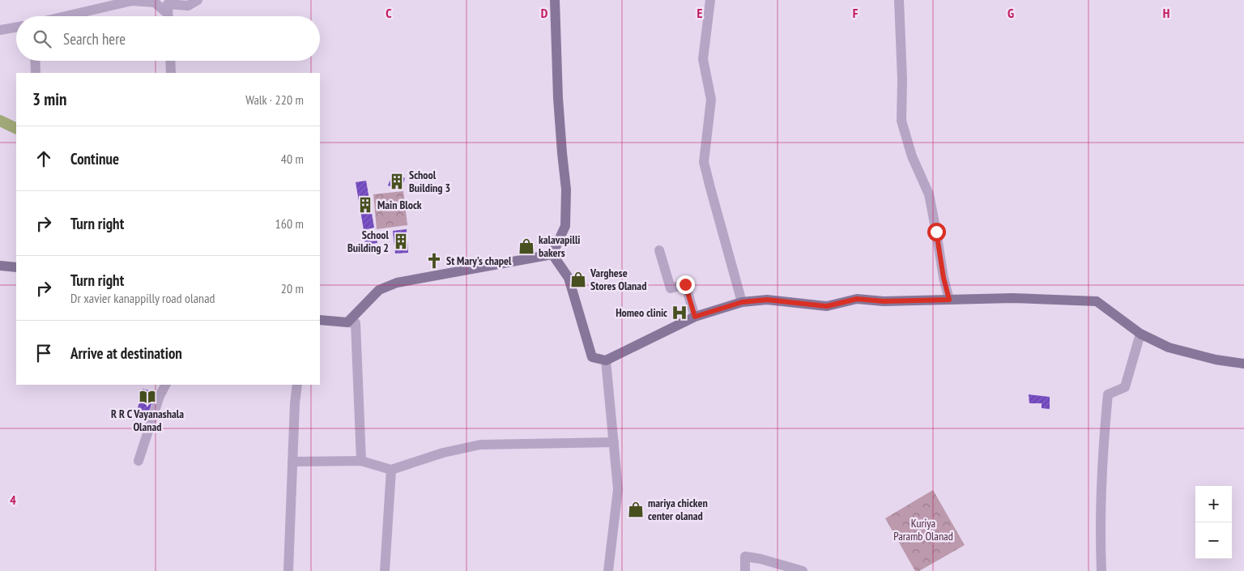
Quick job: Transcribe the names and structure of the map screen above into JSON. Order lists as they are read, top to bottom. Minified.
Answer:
{"parks":["Kuriya Paramb Olanad"],"places":{"building":["School Building 3","Main Block","School Building 2"],"shop":["kalavapilli bakers","Varghese Stores Olanad","mariya chicken center olanad"],"church":["St Mary's chapel"],"hospital":["Homeo clinic"],"library":["R R C Vayanashala Olanad"]},"page":{"search":"Search here","heading":["3 min","Walk · 220 m"],"list":[["Continue","40 m"],["Turn right","160 m"],["Turn right","Dr xavier kanappilly road olanad","20 m"],"Arrive at destination"],"map_buttons":["+","−"]},"grid":{"columns":["C","D","E","F","G","H"],"rows":["4"]}}
